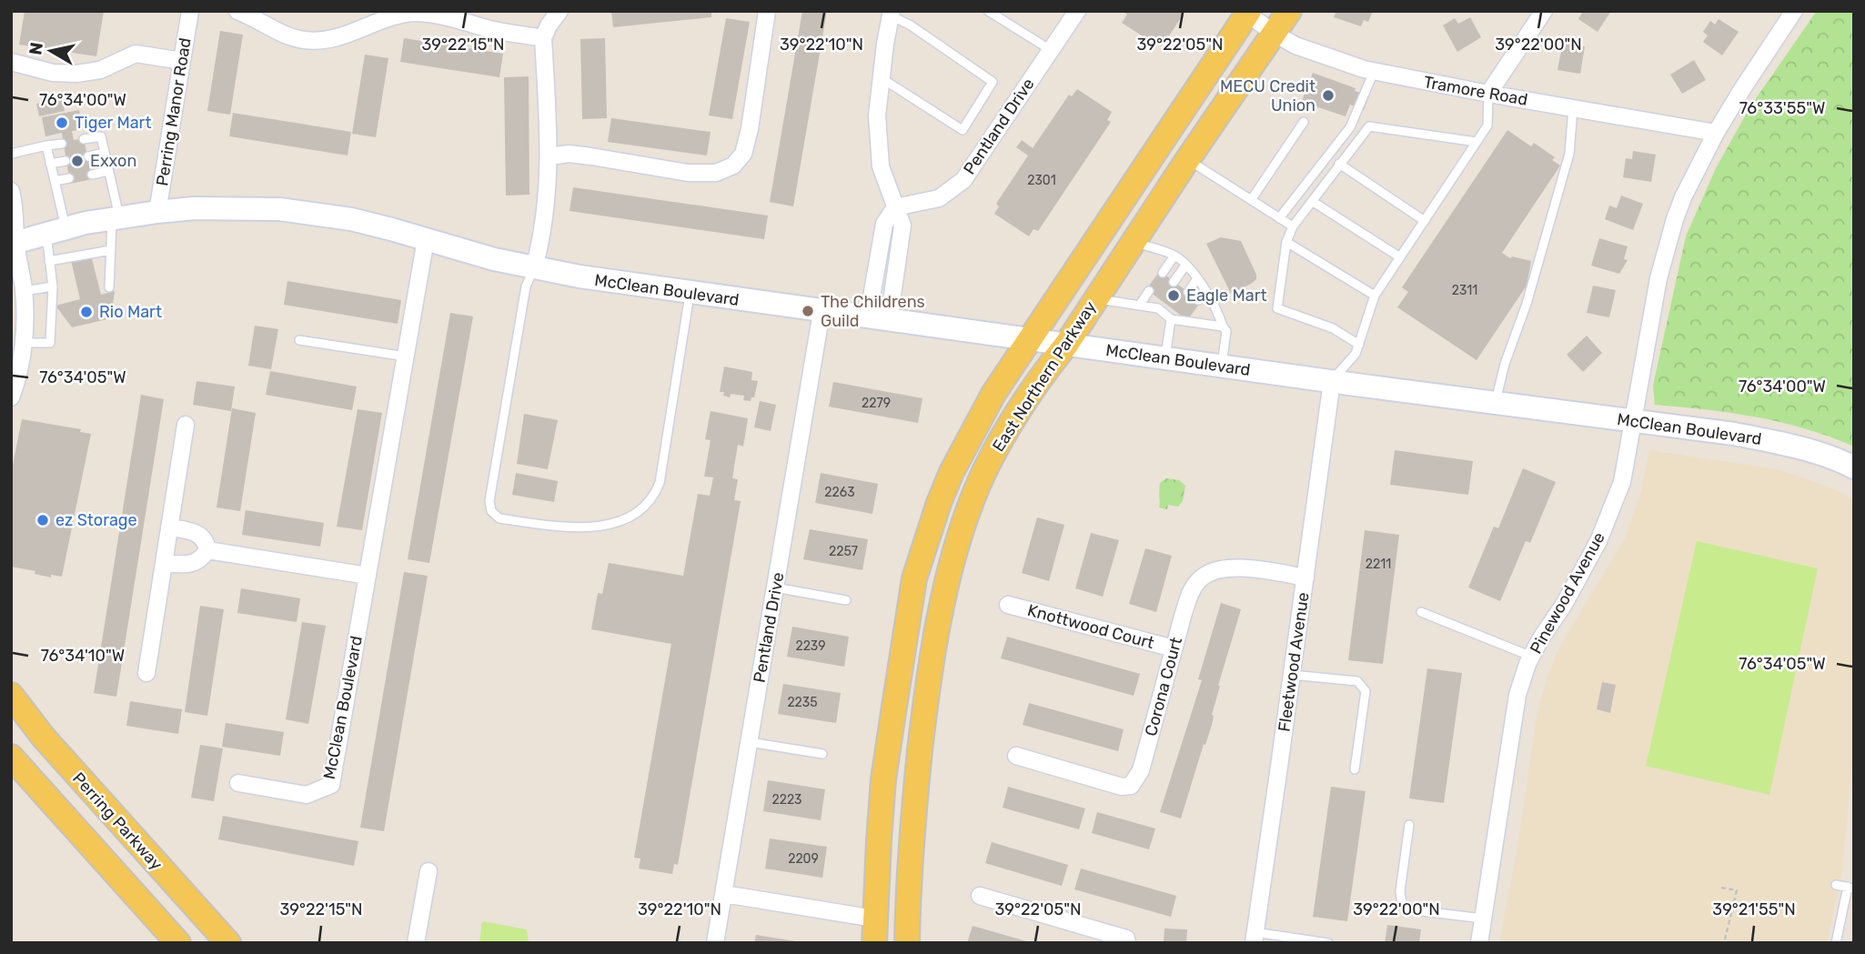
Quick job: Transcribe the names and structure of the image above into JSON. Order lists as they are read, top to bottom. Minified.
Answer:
{"streets":{"main road":["East Northern Parkway","Perring Parkway"],"street":["Tramore Road","Perring Manor Road","Pentland Drive","McClean Boulevard","Pinewood Avenue","Knottwood Court","Fleetwood Avenue","Corona Court"]},"crossings":[["Tramore Road","East Northern Parkway"],["Tramore Road","Pinewood Avenue"],["Perring Manor Road","McClean Boulevard"],["Pentland Drive","McClean Boulevard"],["McClean Boulevard","East Northern Parkway"],["McClean Boulevard","Pinewood Avenue"],["McClean Boulevard","Fleetwood Avenue"],["Knottwood Court","Corona Court"],["Fleetwood Avenue","Corona Court"]],"places":["MECU Credit Union","Tiger Mart","Exxon","Eagle Mart","The Childrens Guild","Rio Mart","ez Storage"],"house_numbers":["2301","2311","2279","2263","2257","2211","2239","2235","2223","2209"],"north":"left","coordinates":["39°22'15\"N","39°22'10\"N","39°22'05\"N","39°22'00\"N","76°34'00\"W","76°33'55\"W","76°34'05\"W","76°34'10\"W","39°21'55\"N"]}
